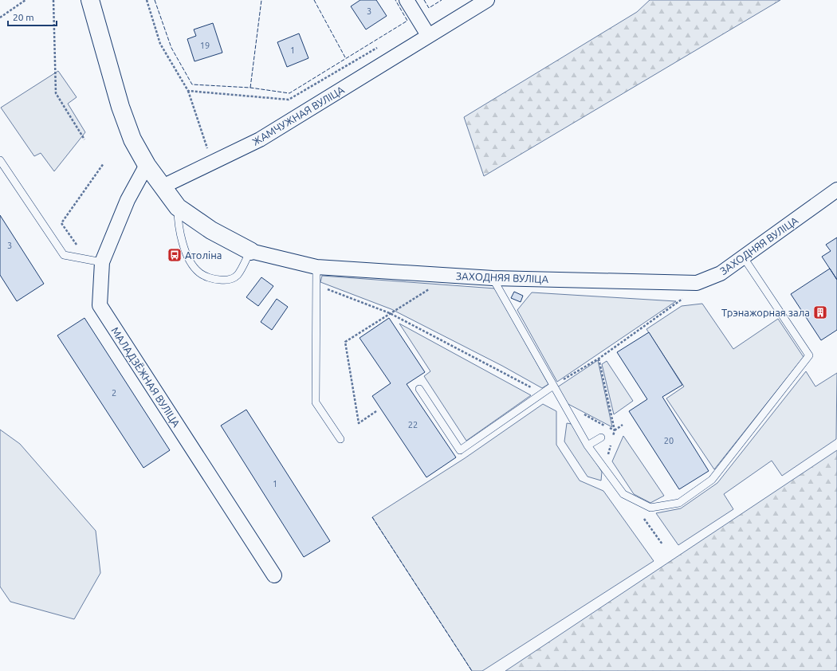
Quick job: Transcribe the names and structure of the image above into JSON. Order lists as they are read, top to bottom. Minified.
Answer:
{"streets":{"street":["ЖАМЧУЖНАЯ ВУЛІЦА","ЗАХОДНЯЯ ВУЛІЦА","МАЛАДЗЁЖНАЯ ВУЛІЦА"]},"crossings":[["ЖАМЧУЖНАЯ ВУЛІЦА","ЗАХОДНЯЯ ВУЛІЦА"],["ЗАХОДНЯЯ ВУЛІЦА","МАЛАДЗЁЖНАЯ ВУЛІЦА"]],"places":{"bus stop":["Атоліна"],"building":["Трэнажорная зала"]},"house_numbers":["3","19","1","3","2","22","20","1"],"scale_bar":"20 m"}
